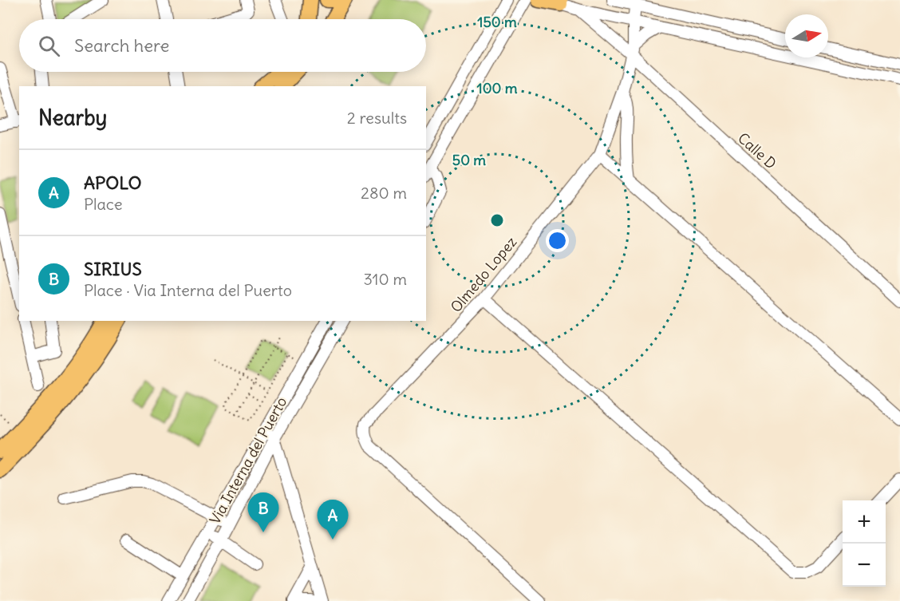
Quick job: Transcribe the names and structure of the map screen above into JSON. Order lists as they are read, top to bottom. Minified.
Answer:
{"streets":{"street":["Calle D","Olmedo Lopez","Via Interna del Puerto"]},"crossings":[["Calle D","Olmedo Lopez"]],"north":"right","page":{"search":"Search here","heading":["Nearby","2 results"],"list":[{"mark":"A","name":"APOLO","note":"Place","value":"280 m"},{"mark":"B","name":"SIRIUS","note":"Place · Via Interna del Puerto","value":"310 m"}],"pins":["B","A"],"map_buttons":["+","−"]},"rings":["150 m","100 m","50 m"]}
